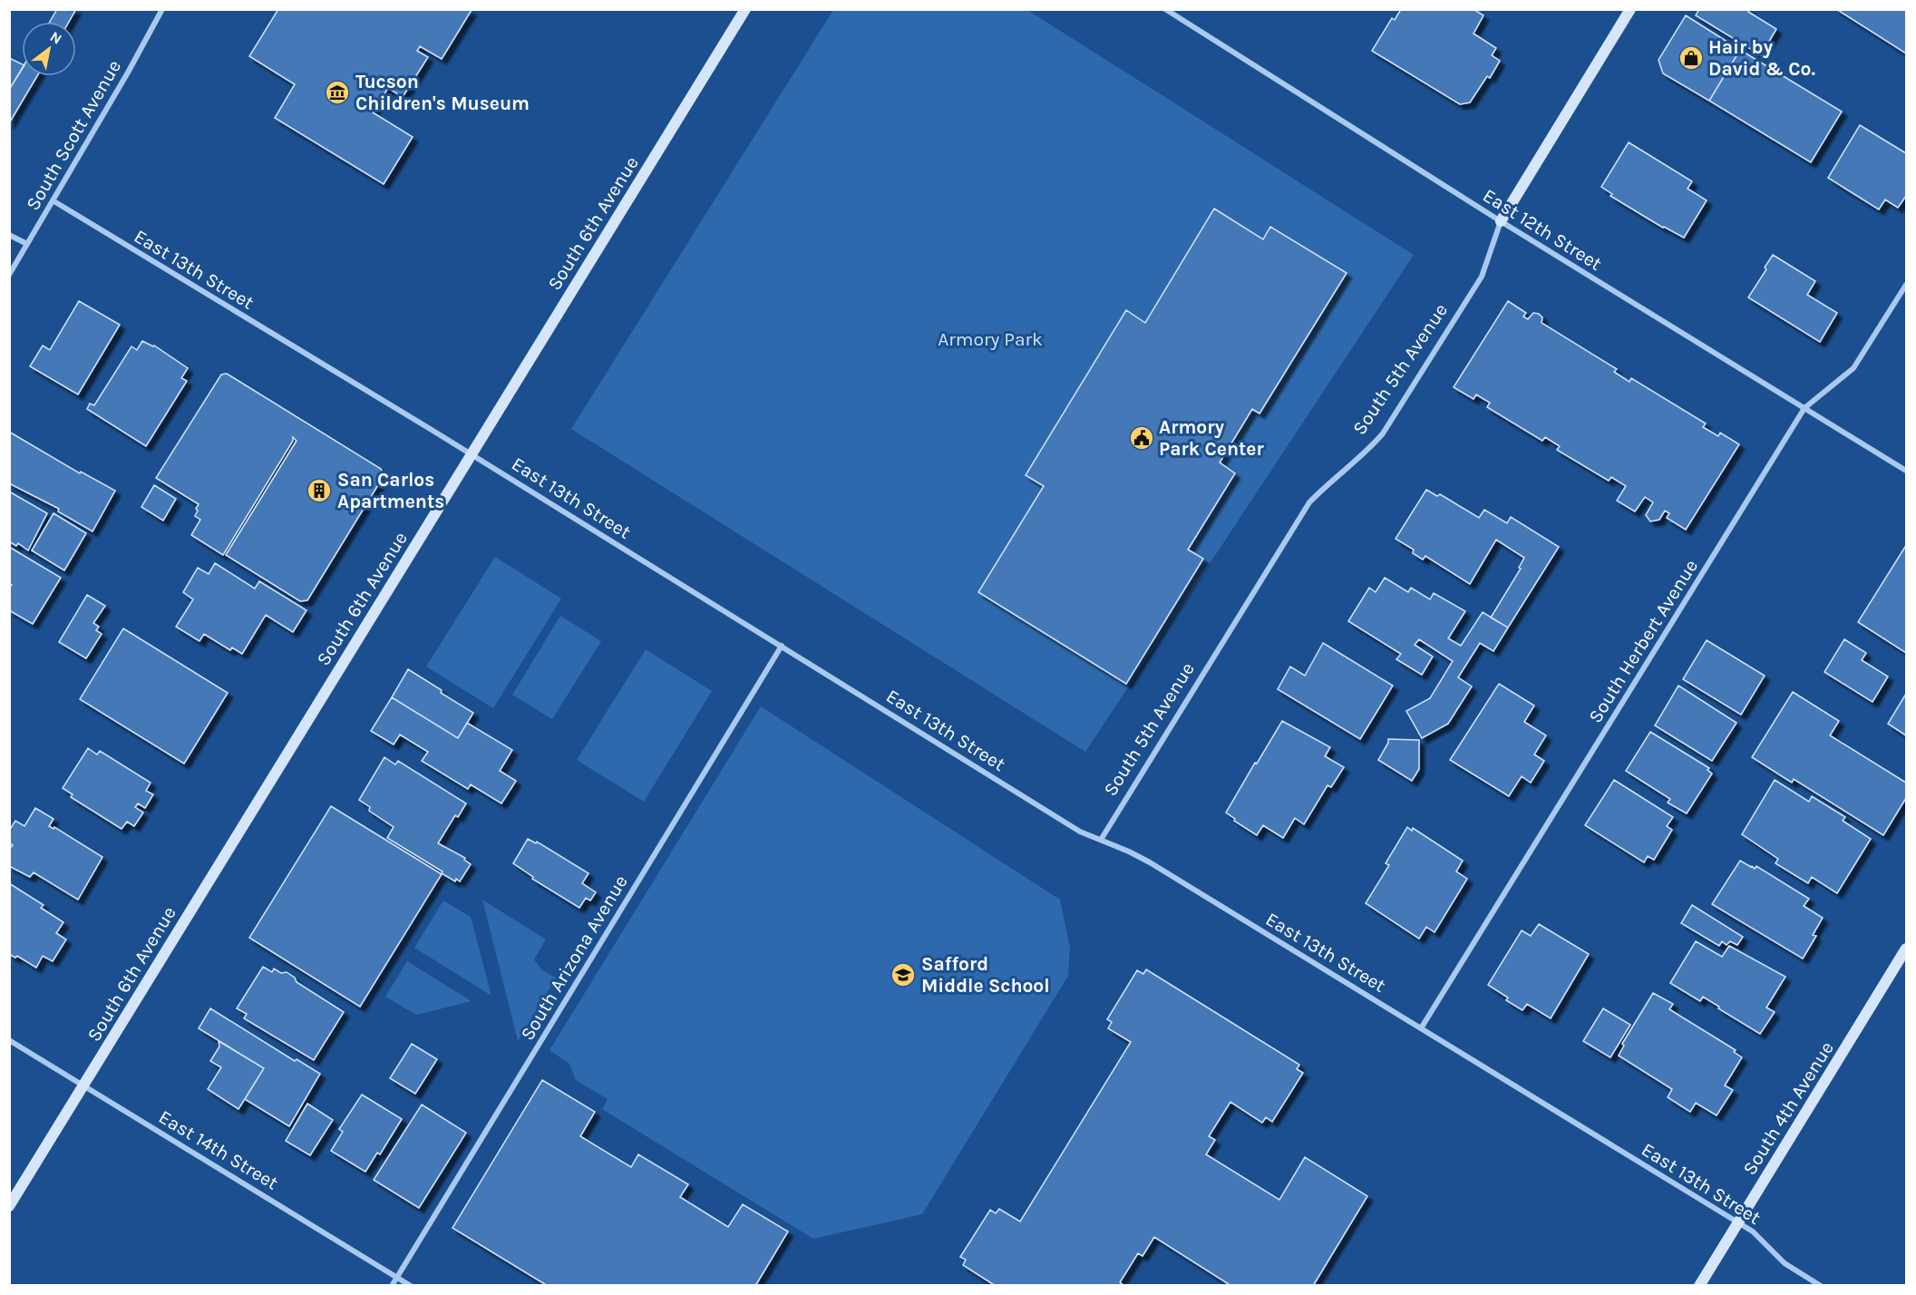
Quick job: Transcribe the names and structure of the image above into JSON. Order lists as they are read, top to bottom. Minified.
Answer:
{"streets":{"main road":["South 6th Avenue","South 5th Avenue","South 4th Avenue"],"street":["South Scott Avenue","East 12th Street","East 13th Street","South Herbert Avenue","South Arizona Avenue","East 14th Street"]},"crossings":[["South Scott Avenue","East 13th Street"],["South 6th Avenue","East 13th Street"],["South 6th Avenue","East 14th Street"],["East 12th Street","South 5th Avenue"],["East 12th Street","South Herbert Avenue"],["East 13th Street","South 5th Avenue"],["East 13th Street","South Herbert Avenue"],["East 13th Street","South Arizona Avenue"],["East 13th Street","South 4th Avenue"],["South Arizona Avenue","East 14th Street"]],"parks":["Armory Park"],"places":{"shop":["Hair by David & Co."],"museum":["Tucson Children's Museum"],"public building":["Armory Park Center"],"building":["San Carlos Apartments"],"school or university":["Safford Middle School"]},"north":"top right"}
